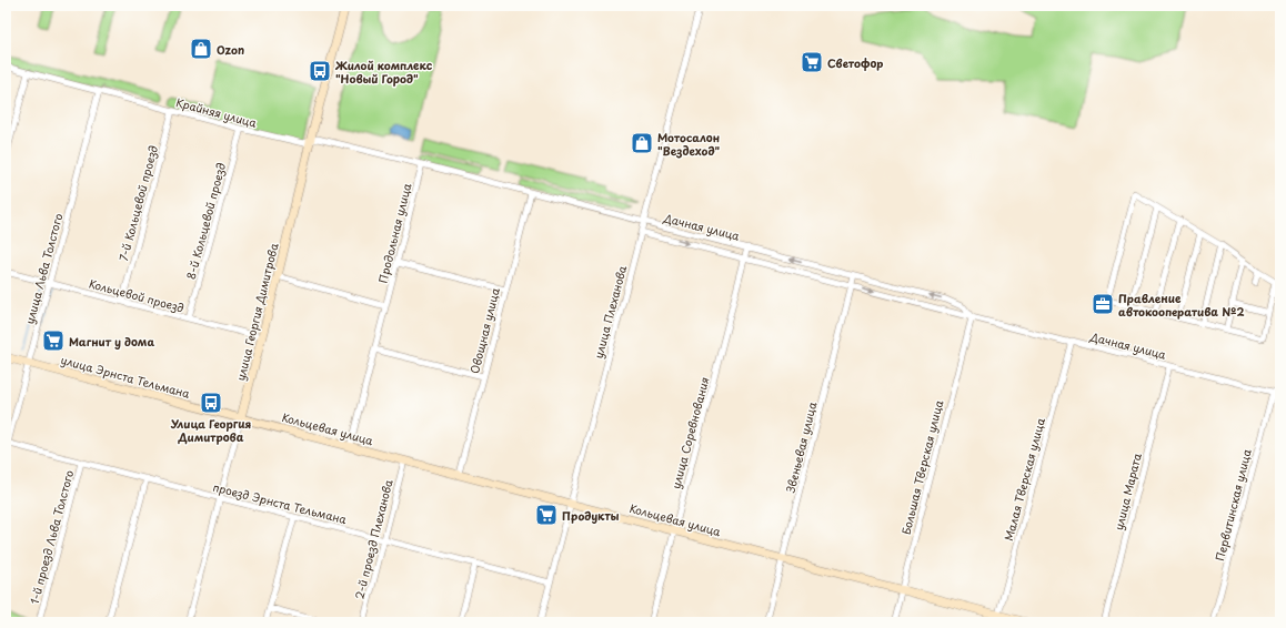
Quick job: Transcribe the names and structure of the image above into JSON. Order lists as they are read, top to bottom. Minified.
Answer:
{"streets":{"main road":["улица Георгия Димитрова","улица Эрнста Тельмана","Кольцевая улица"],"street":["Крайняя улица","7-й Кольцевой проезд","8-й Кольцевой проезд","Дачная улица","Продольная улица","улица Льва Толстого","Кольцевой проезд","улица Плеханова","Овощная улица","улица Соревнования","Звеньевая улица","Большая Тверская улица","Малая Тверская улица","улица Марата","проезд Эрнста Тельмана","Первитинская улица","1-й проезд Льва Толстого","2-й проезд Плеханова"]},"crossings":[["Крайняя улица","7-й Кольцевой проезд"],["Крайняя улица","8-й Кольцевой проезд"],["Крайняя улица","Дачная улица"],["Крайняя улица","Продольная улица"],["Крайняя улица","улица Льва Толстого"],["Крайняя улица","улица Георгия Димитрова"],["7-й Кольцевой проезд","Кольцевой проезд"],["8-й Кольцевой проезд","Кольцевой проезд"],["Дачная улица","Продольная улица"],["Дачная улица","улица Плеханова"],["Дачная улица","Овощная улица"],["Дачная улица","улица Соревнования"],["Дачная улица","Звеньевая улица"],["Дачная улица","Большая Тверская улица"],["Дачная улица","Малая Тверская улица"],["Дачная улица","улица Марата"],["Дачная улица","Первитинская улица"],["Продольная улица","Кольцевая улица"],["улица Льва Толстого","Кольцевой проезд"],["улица Льва Толстого","улица Эрнста Тельмана"],["улица Льва Толстого","проезд Эрнста Тельмана"],["Кольцевой проезд","улица Георгия Димитрова"],["улица Георгия Димитрова","улица Эрнста Тельмана"],["улица Георгия Димитрова","Кольцевая улица"],["улица Георгия Димитрова","проезд Эрнста Тельмана"],["улица Плеханова","Кольцевая улица"],["улица Плеханова","проезд Эрнста Тельмана"],["Овощная улица","Кольцевая улица"],["улица Эрнста Тельмана","Кольцевая улица"],["Кольцевая улица","улица Соревнования"],["Кольцевая улица","Звеньевая улица"],["Кольцевая улица","Большая Тверская улица"],["Кольцевая улица","Малая Тверская улица"],["Кольцевая улица","2-й проезд Плеханова"],["проезд Эрнста Тельмана","1-й проезд Льва Толстого"],["проезд Эрнста Тельмана","2-й проезд Плеханова"]],"places":{"shop":["Ozon","Мотосалон \"Вездеход\""],"supermarket":["Светофор","Магнит у дома","Продукты"],"bus stop":["Жилой комплекс \"Новый Город\"","Улица Георгия Димитрова"],"office":["Правление автокооператива №2"]}}
